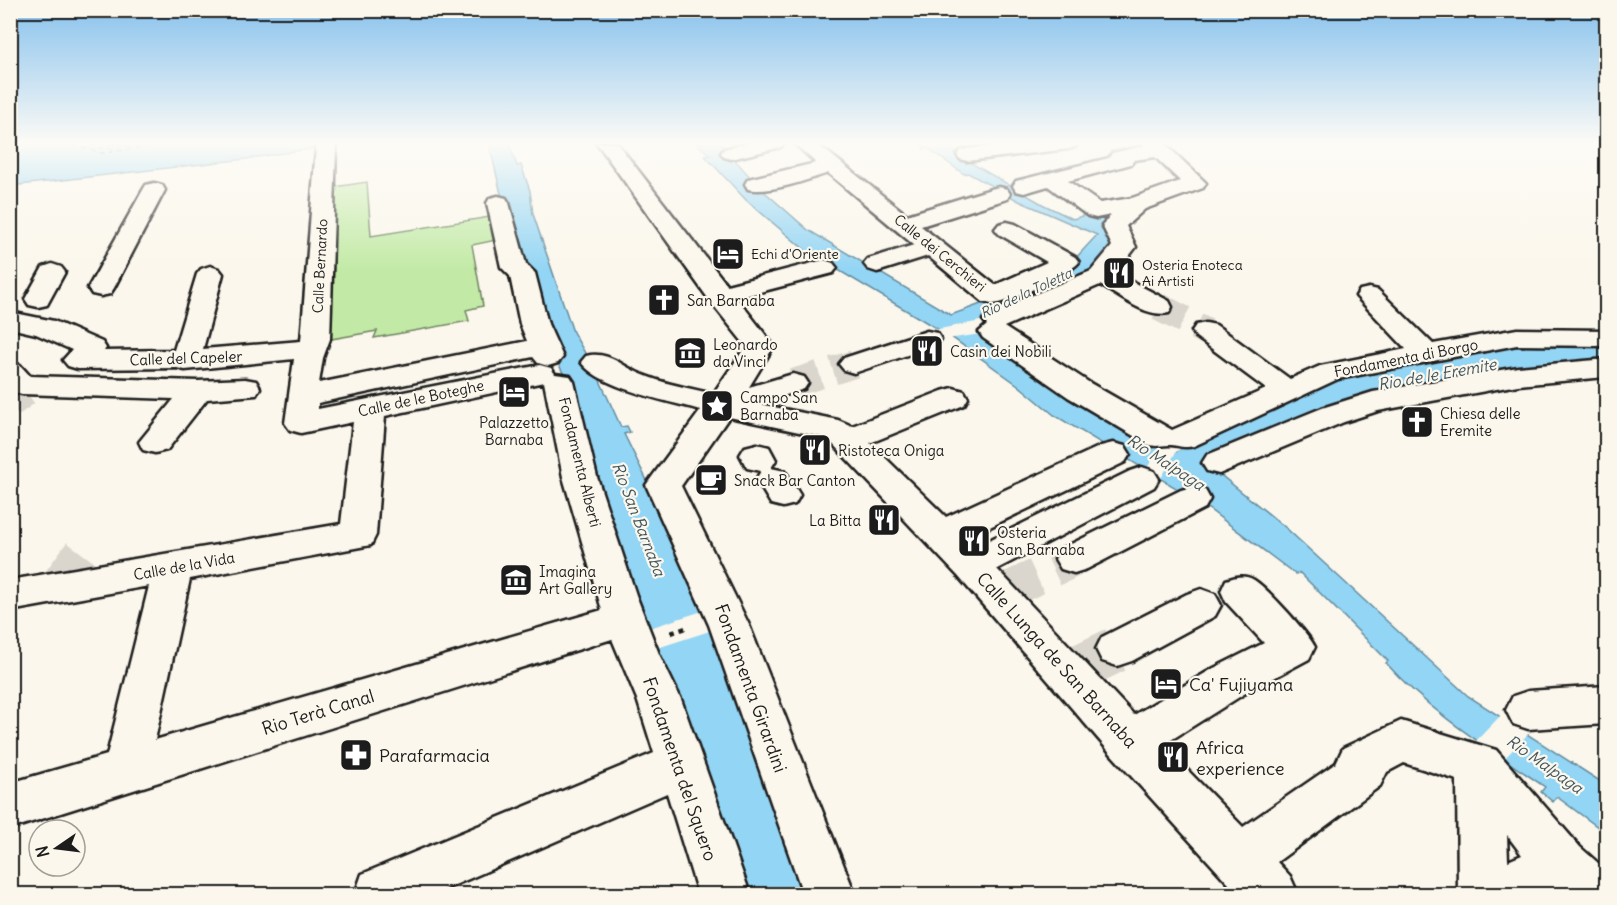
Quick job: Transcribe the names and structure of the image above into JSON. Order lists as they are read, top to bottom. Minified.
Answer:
{"streets":{"street":["Calle dei Cerchieri","Calle Bernardo","Calle del Capeler","Fondamenta di Borgo","Calle de le Boteghe","Fondamenta Alberti","Calle de la Vida","Calle Lunga de San Barnaba","Fondamenta Girardini","Rio Terà Canal","Fondamenta del Squero"]},"crossings":[["Calle dei Cerchieri","Fondamenta di Borgo"],["Calle Bernardo","Calle del Capeler"],["Calle Bernardo","Calle de le Boteghe"],["Calle de le Boteghe","Fondamenta Alberti"],["Calle de le Boteghe","Calle de la Vida"],["Fondamenta Alberti","Rio Terà Canal"],["Fondamenta Alberti","Fondamenta del Squero"],["Rio Terà Canal","Fondamenta del Squero"]],"water":["Rio de la Toletta","Rio de le Eremite","Rio Malpaga","Rio San Barnaba"],"places":{"hotel":["Echi d'Oriente","Palazzetto Barnaba","Ca' Fujiyama"],"restaurant":["Osteria Enoteca Ai Artisti","Casin dei Nobili","Ristoteca Oniga","La Bitta","Osteria San Barnaba","Africa experience"],"church":["San Barnaba","Chiesa delle Eremite"],"museum":["Leonardo da Vinci","Imagina Art Gallery"],"place":["Campo San Barnaba"],"cafe":["Snack Bar Canton"],"pharmacy":["Parafarmacia"]},"north":"left"}
